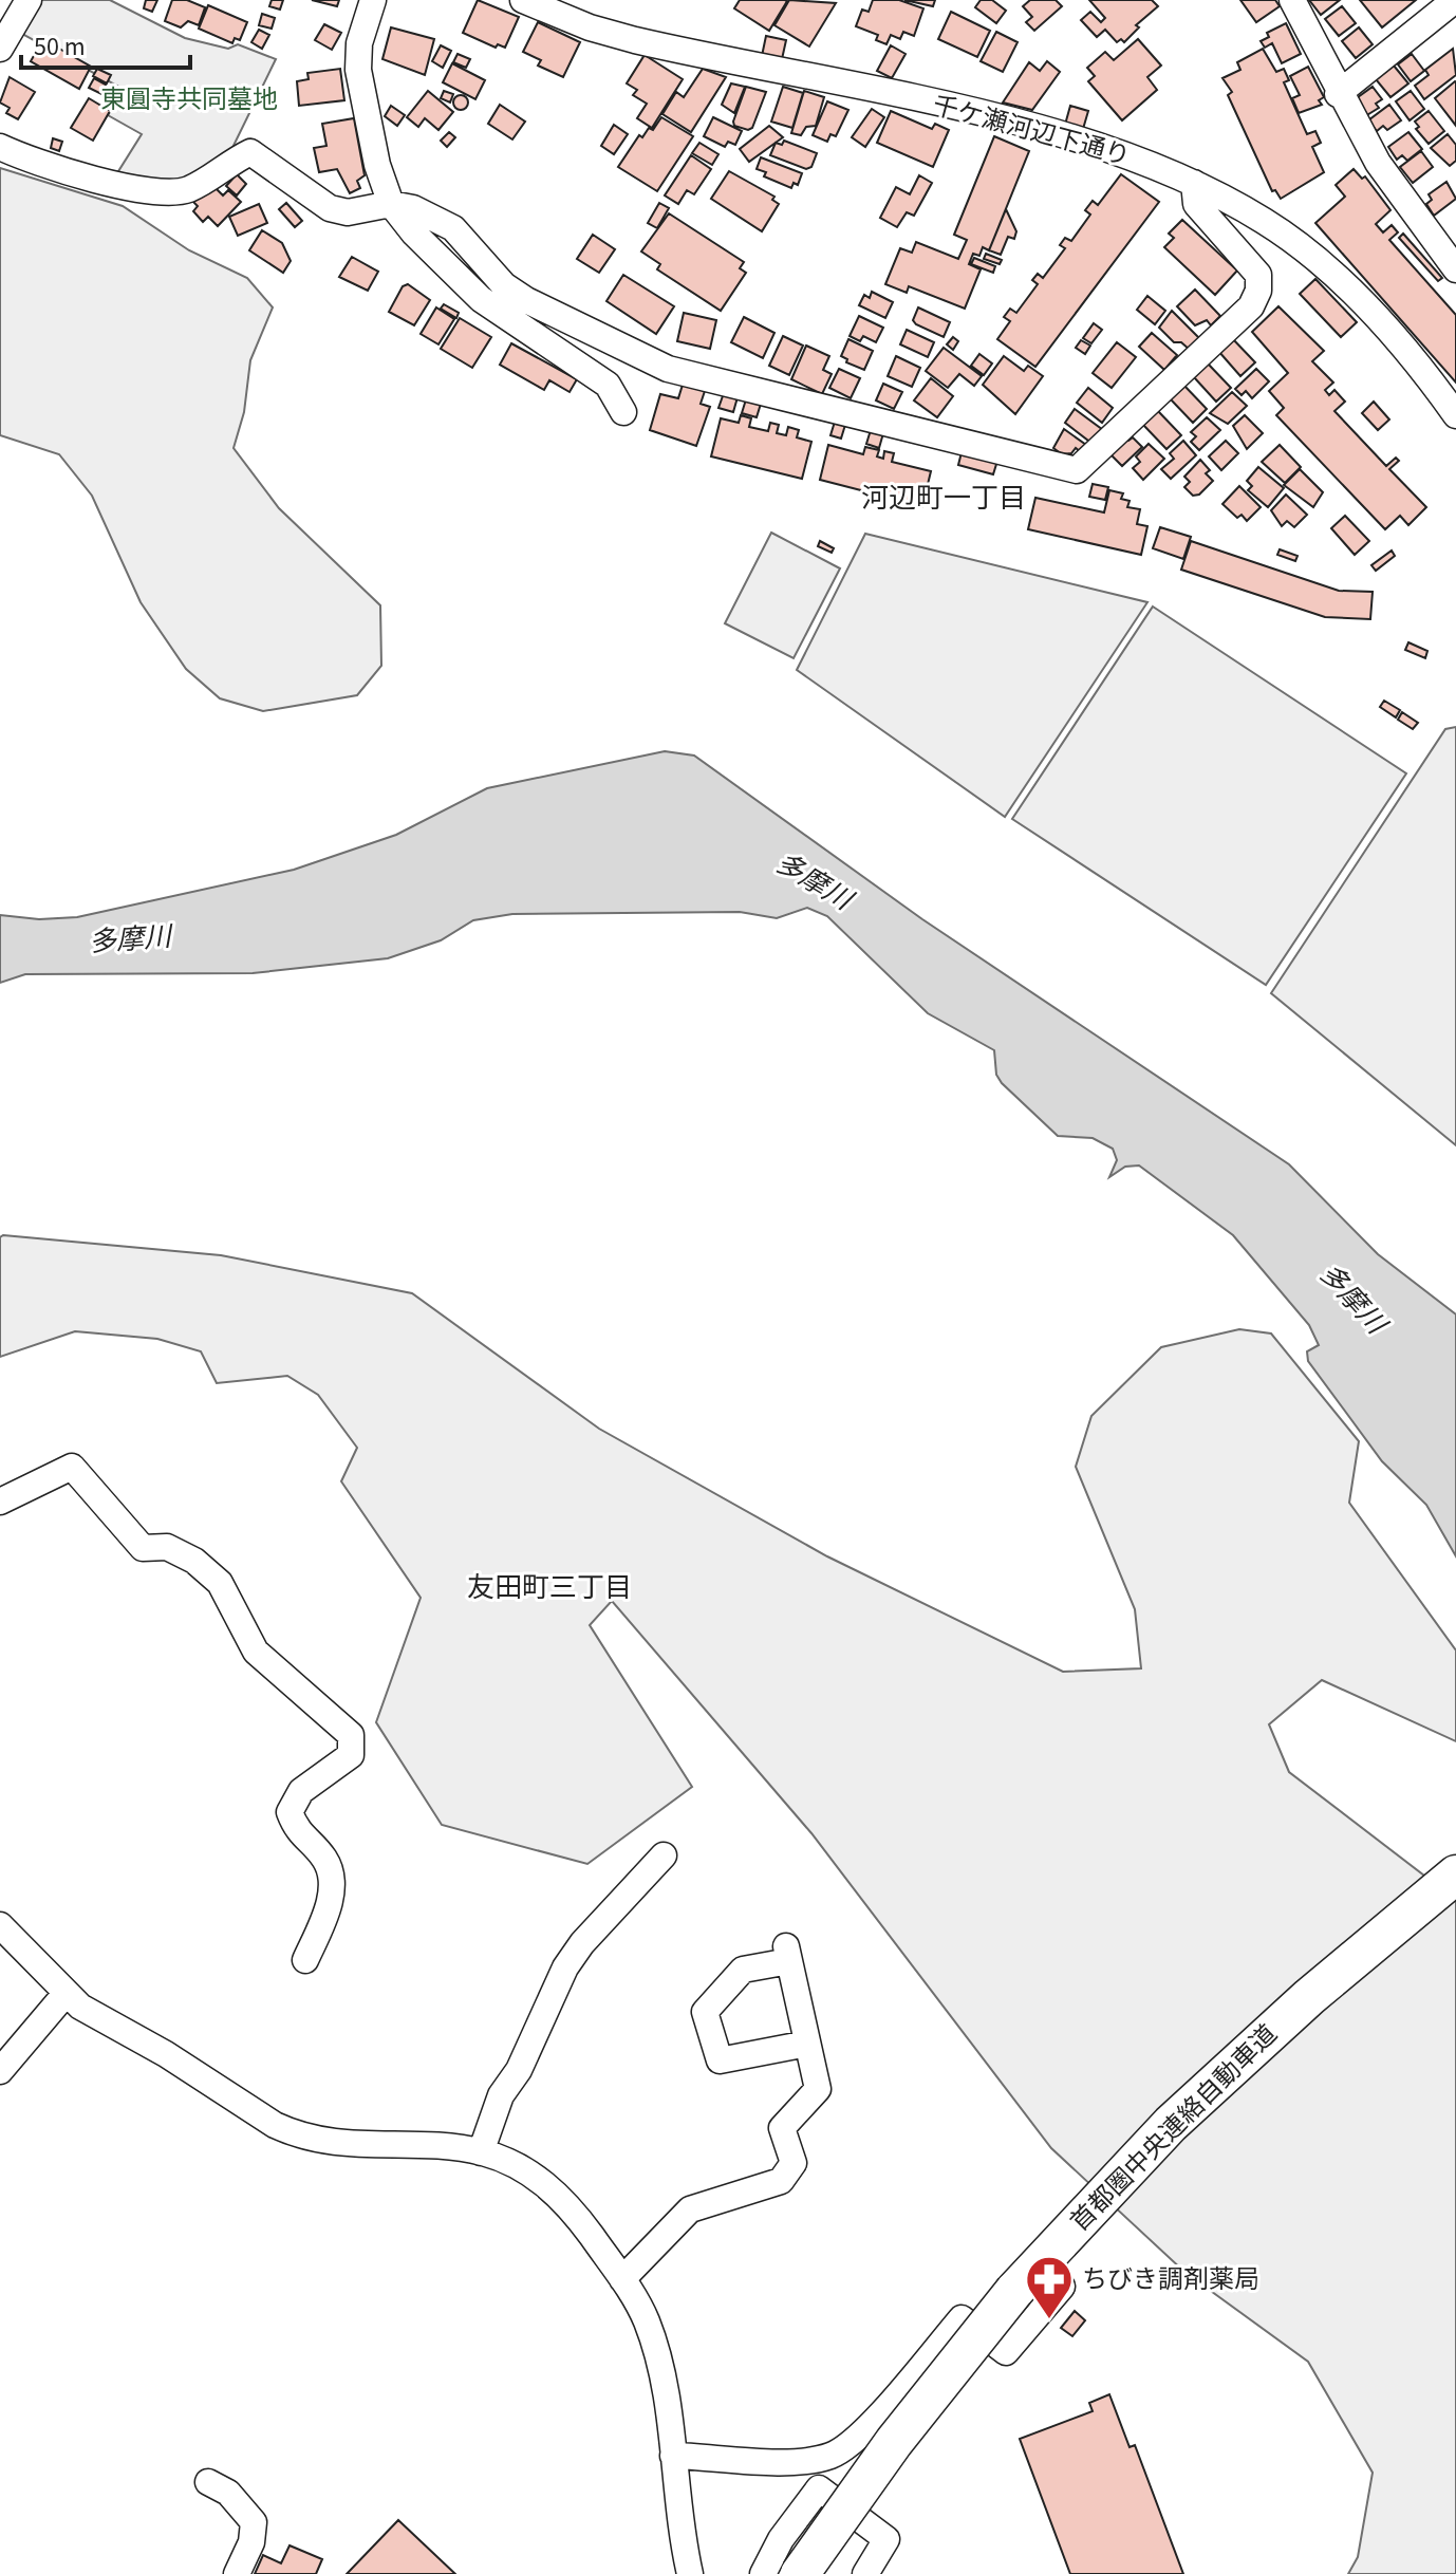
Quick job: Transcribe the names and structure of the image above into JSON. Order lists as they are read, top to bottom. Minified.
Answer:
{"streets":{"highway":["首都圏中央連絡自動車道"],"street":["千ケ瀬河辺下通り"]},"districts":["河辺町一丁目","友田町三丁目"],"water":["多摩川"],"parks":["東圓寺共同墓地"],"places":{"pharmacy":["ちびき調剤薬局"]},"scale_bar":"50 m"}
